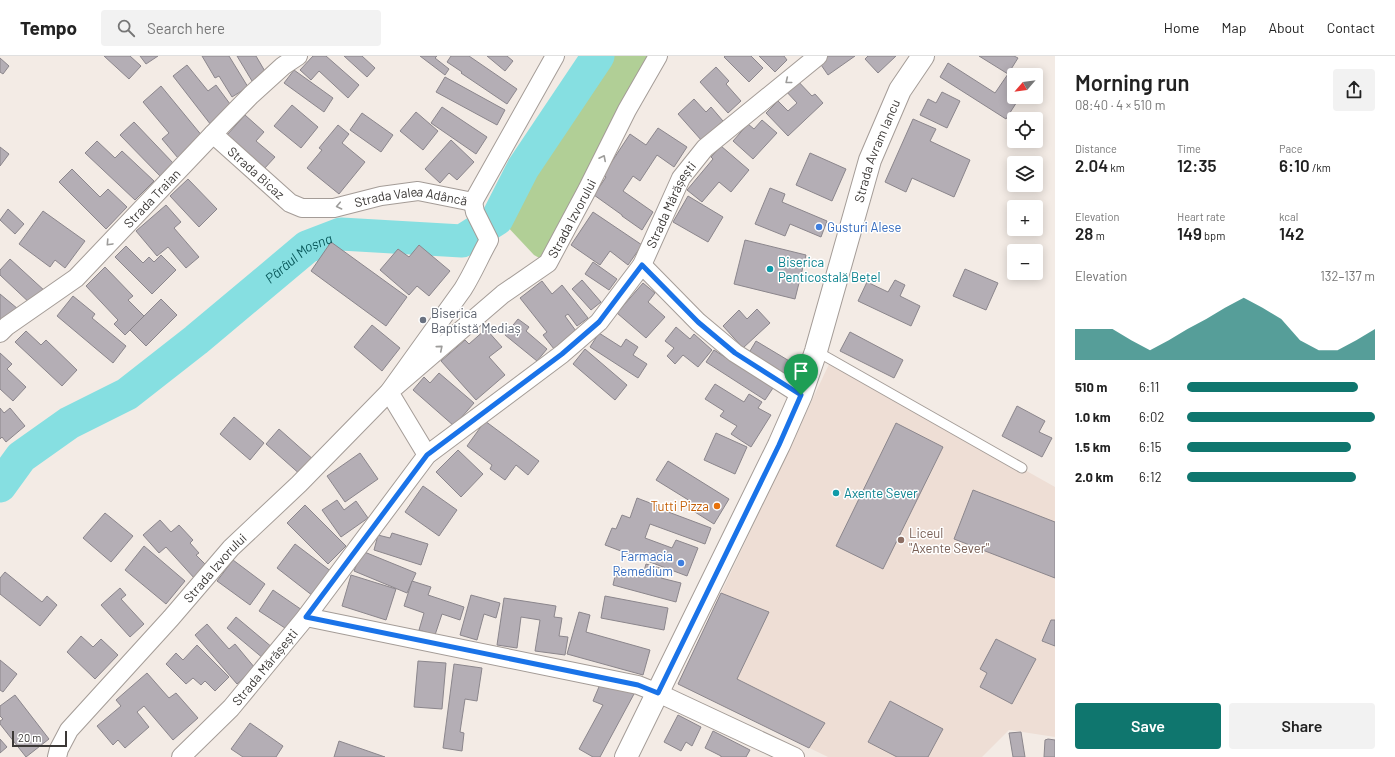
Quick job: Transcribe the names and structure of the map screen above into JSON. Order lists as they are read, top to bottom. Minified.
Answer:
{"streets":{"main road":["Strada Avram Iancu"],"street":["Strada Bicaz","Strada Traian","Strada Valea Adâncă","Strada Mărășești","Strada Izvorului"]},"crossings":[["Strada Bicaz","Strada Traian"],["Strada Bicaz","Strada Valea Adâncă"],["Strada Valea Adâncă","Strada Izvorului"]],"one_way":["Strada Traian","Strada Valea Adâncă"],"water":["Pârâul Moșna"],"places":["Gusturi Alese","Biserica Penticostală Betel","Biserica Baptistă Mediaș","Axente Sever","Tutti Pizza","Liceul \"Axente Sever\"","Farmacia Remedium"],"scale_bar":"20 m","north":"bottom left","page":{"header":"Tempo","search":"Search here","nav":["Home","Map","About","Contact"],"heading":["Morning run","08:40 · 4 × 510 m"],"map_buttons":["+","−"],"stats":[["Distance","2.04 km"],["Time","12:35"],["Pace","6:10 /km"],["Elevation","28 m"],["Heart rate","149 bpm"],["kcal","142"]],"chart":["Elevation","132–137 m"],"list":[{"name":"510 m","note":"6:11"},{"name":"1.0 km","note":"6:02"},{"name":"1.5 km","note":"6:15"},{"name":"2.0 km","note":"6:12"}],"buttons":["Save","Share"],"scale":"20 m"}}
